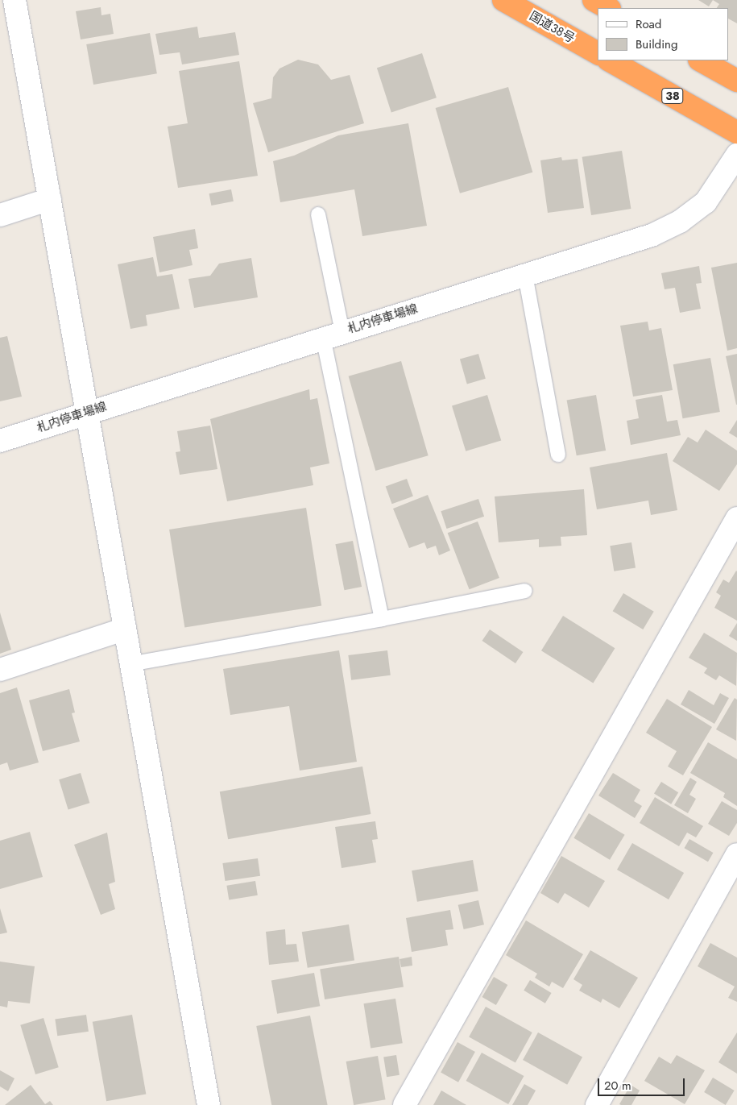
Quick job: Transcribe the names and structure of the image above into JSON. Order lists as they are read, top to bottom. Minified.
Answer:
{"streets":{"highway":["国道38号","38"],"street":["札内停車場線"]},"legend":["Road","Building"],"scale_bar":"20 m"}
